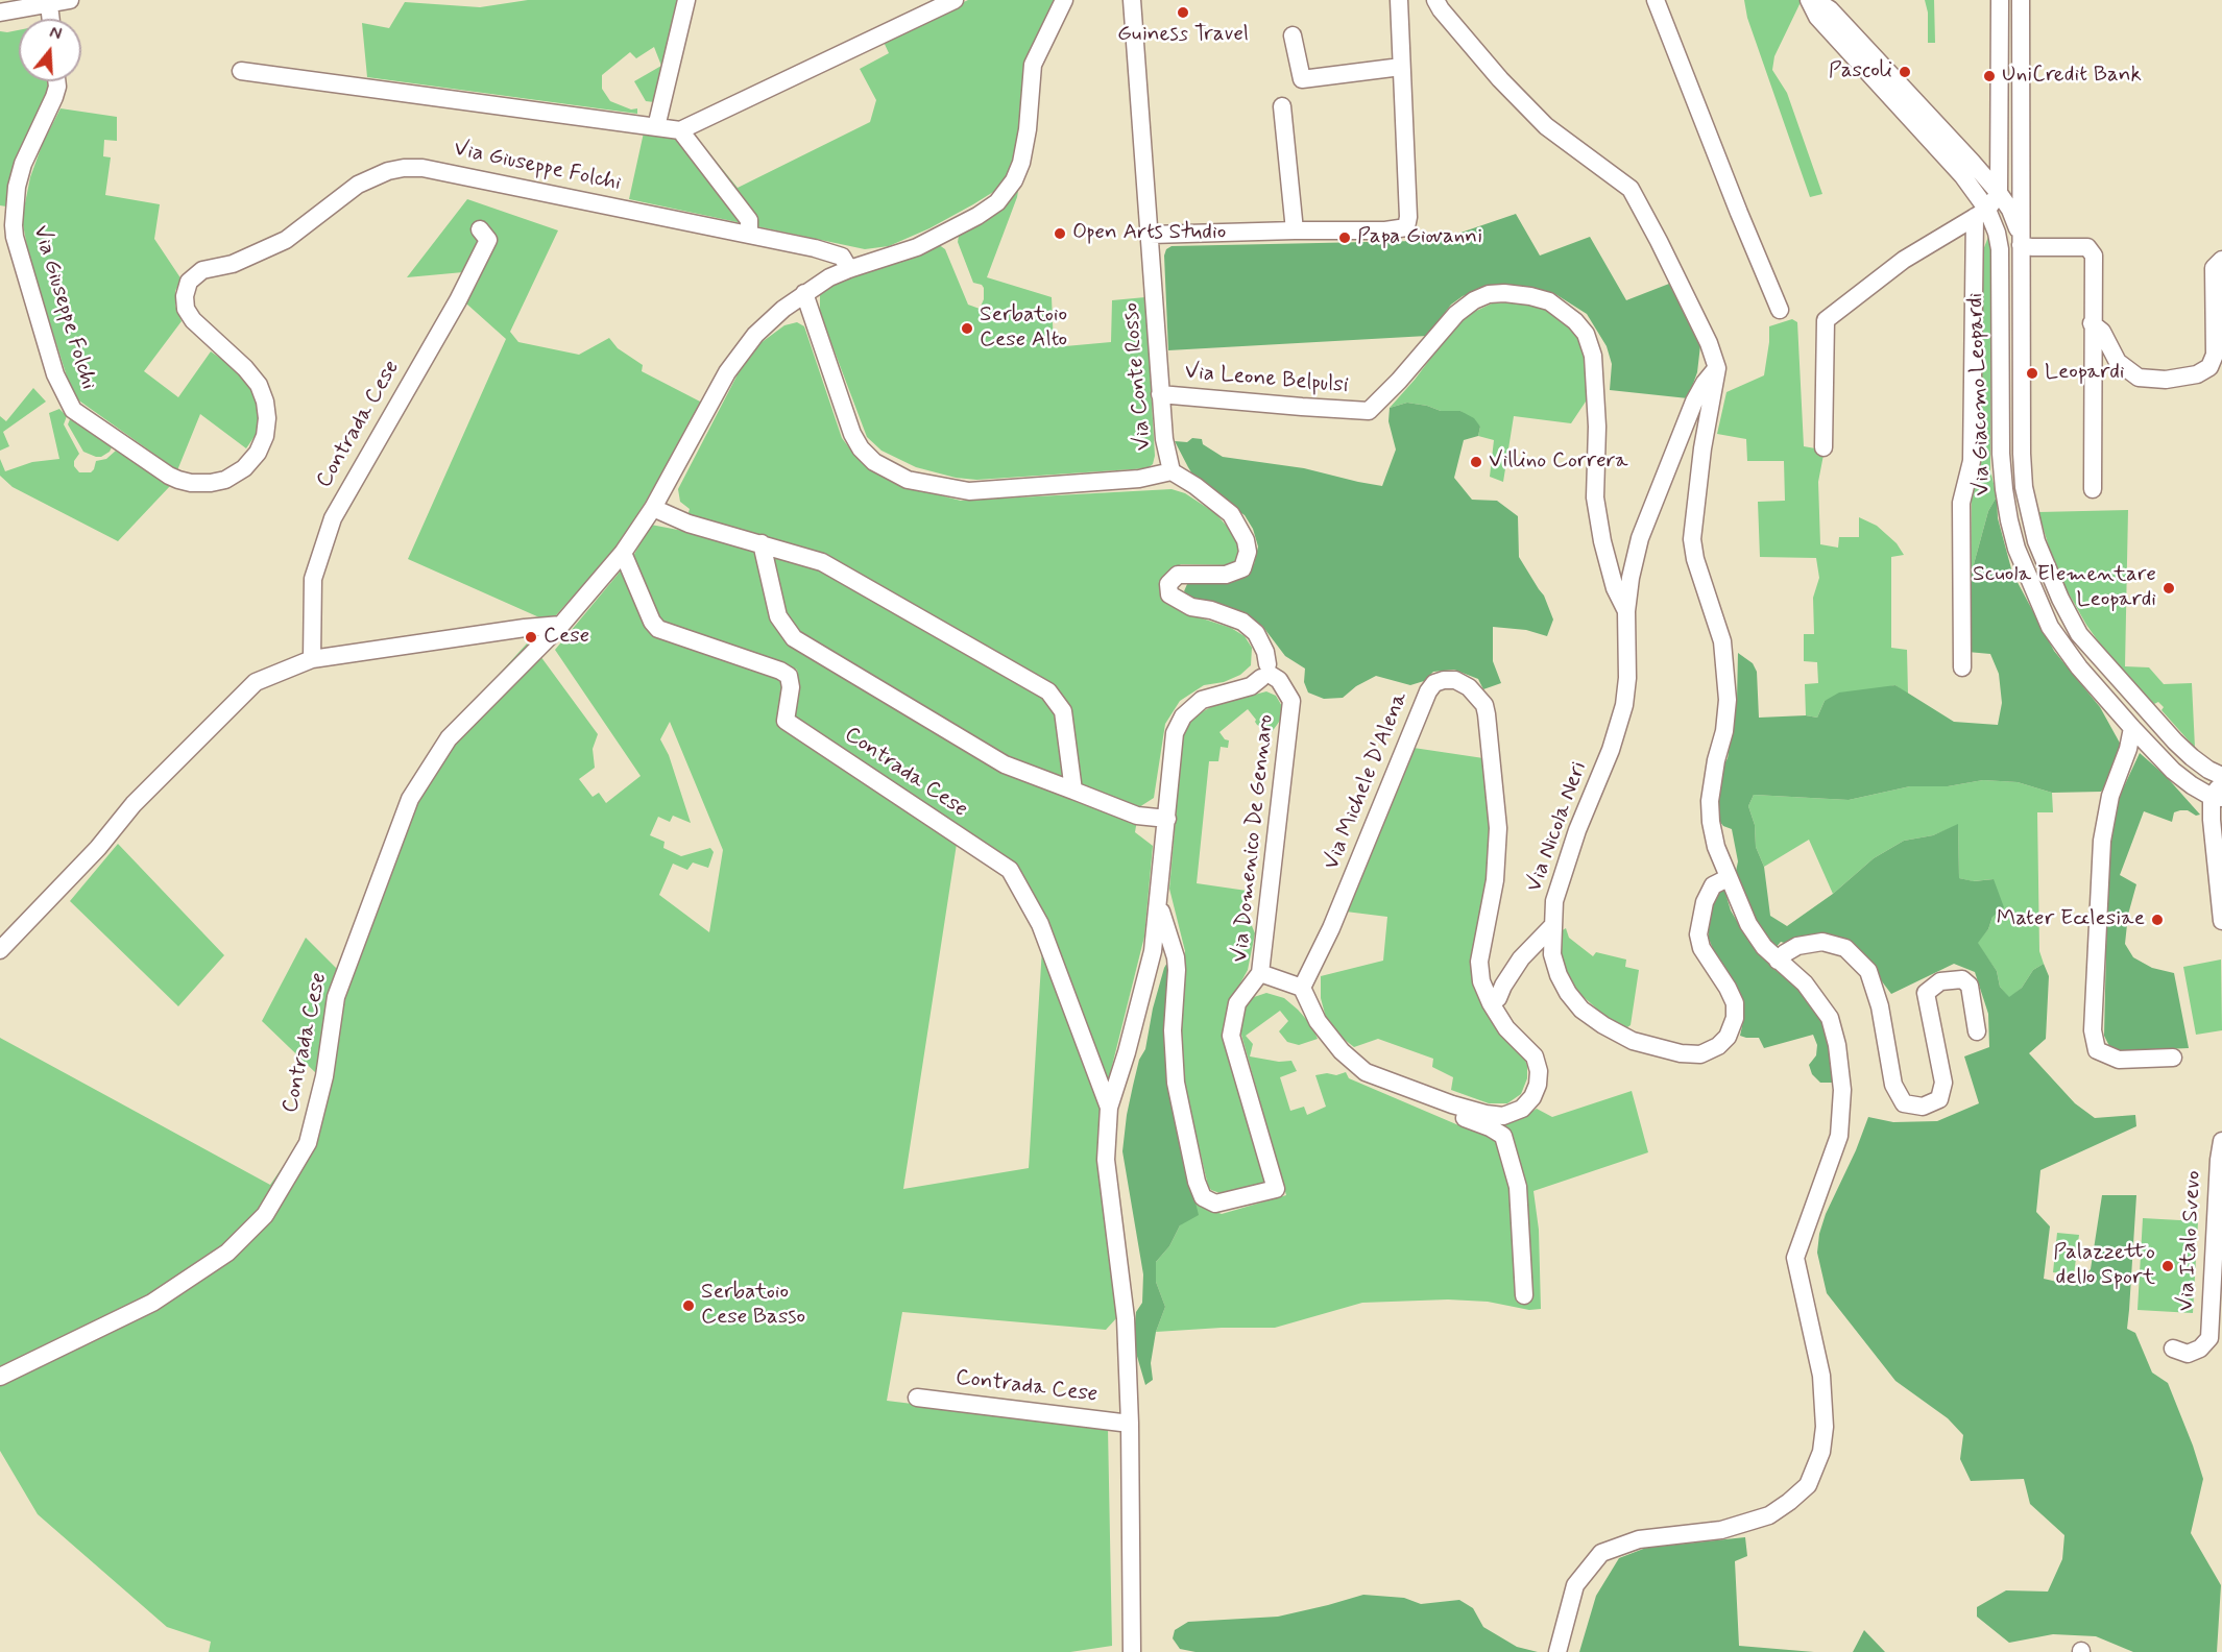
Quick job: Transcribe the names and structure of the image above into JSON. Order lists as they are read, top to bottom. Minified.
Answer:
{"streets":{"street":["Via Giuseppe Folchi","Via Conte Rosso","Via Leone Belpulsi","Via Giacomo Leopardi","Contrada Cese","Via Michele D'Alena","Via Nicola Neri","Via Domenico De Gennaro","Via Italo Svevo"]},"crossings":[["Via Giuseppe Folchi","Contrada Cese"],["Via Conte Rosso","Via Leone Belpulsi"],["Via Conte Rosso","Via Domenico De Gennaro"],["Via Leone Belpulsi","Via Nicola Neri"],["Via Michele D'Alena","Via Domenico De Gennaro"]],"places":["Guiness Travel","Pascoli","UniCredit Bank","Open Arts Studio","Papa Giovanni","Serbatoio Cese Alto","Leopardi","Villino Correra","Scuola Elementare Leopardi","Cese","Mater Ecclesiae","Palazzetto dello Sport","Serbatoio Cese Basso"],"north":"top"}
